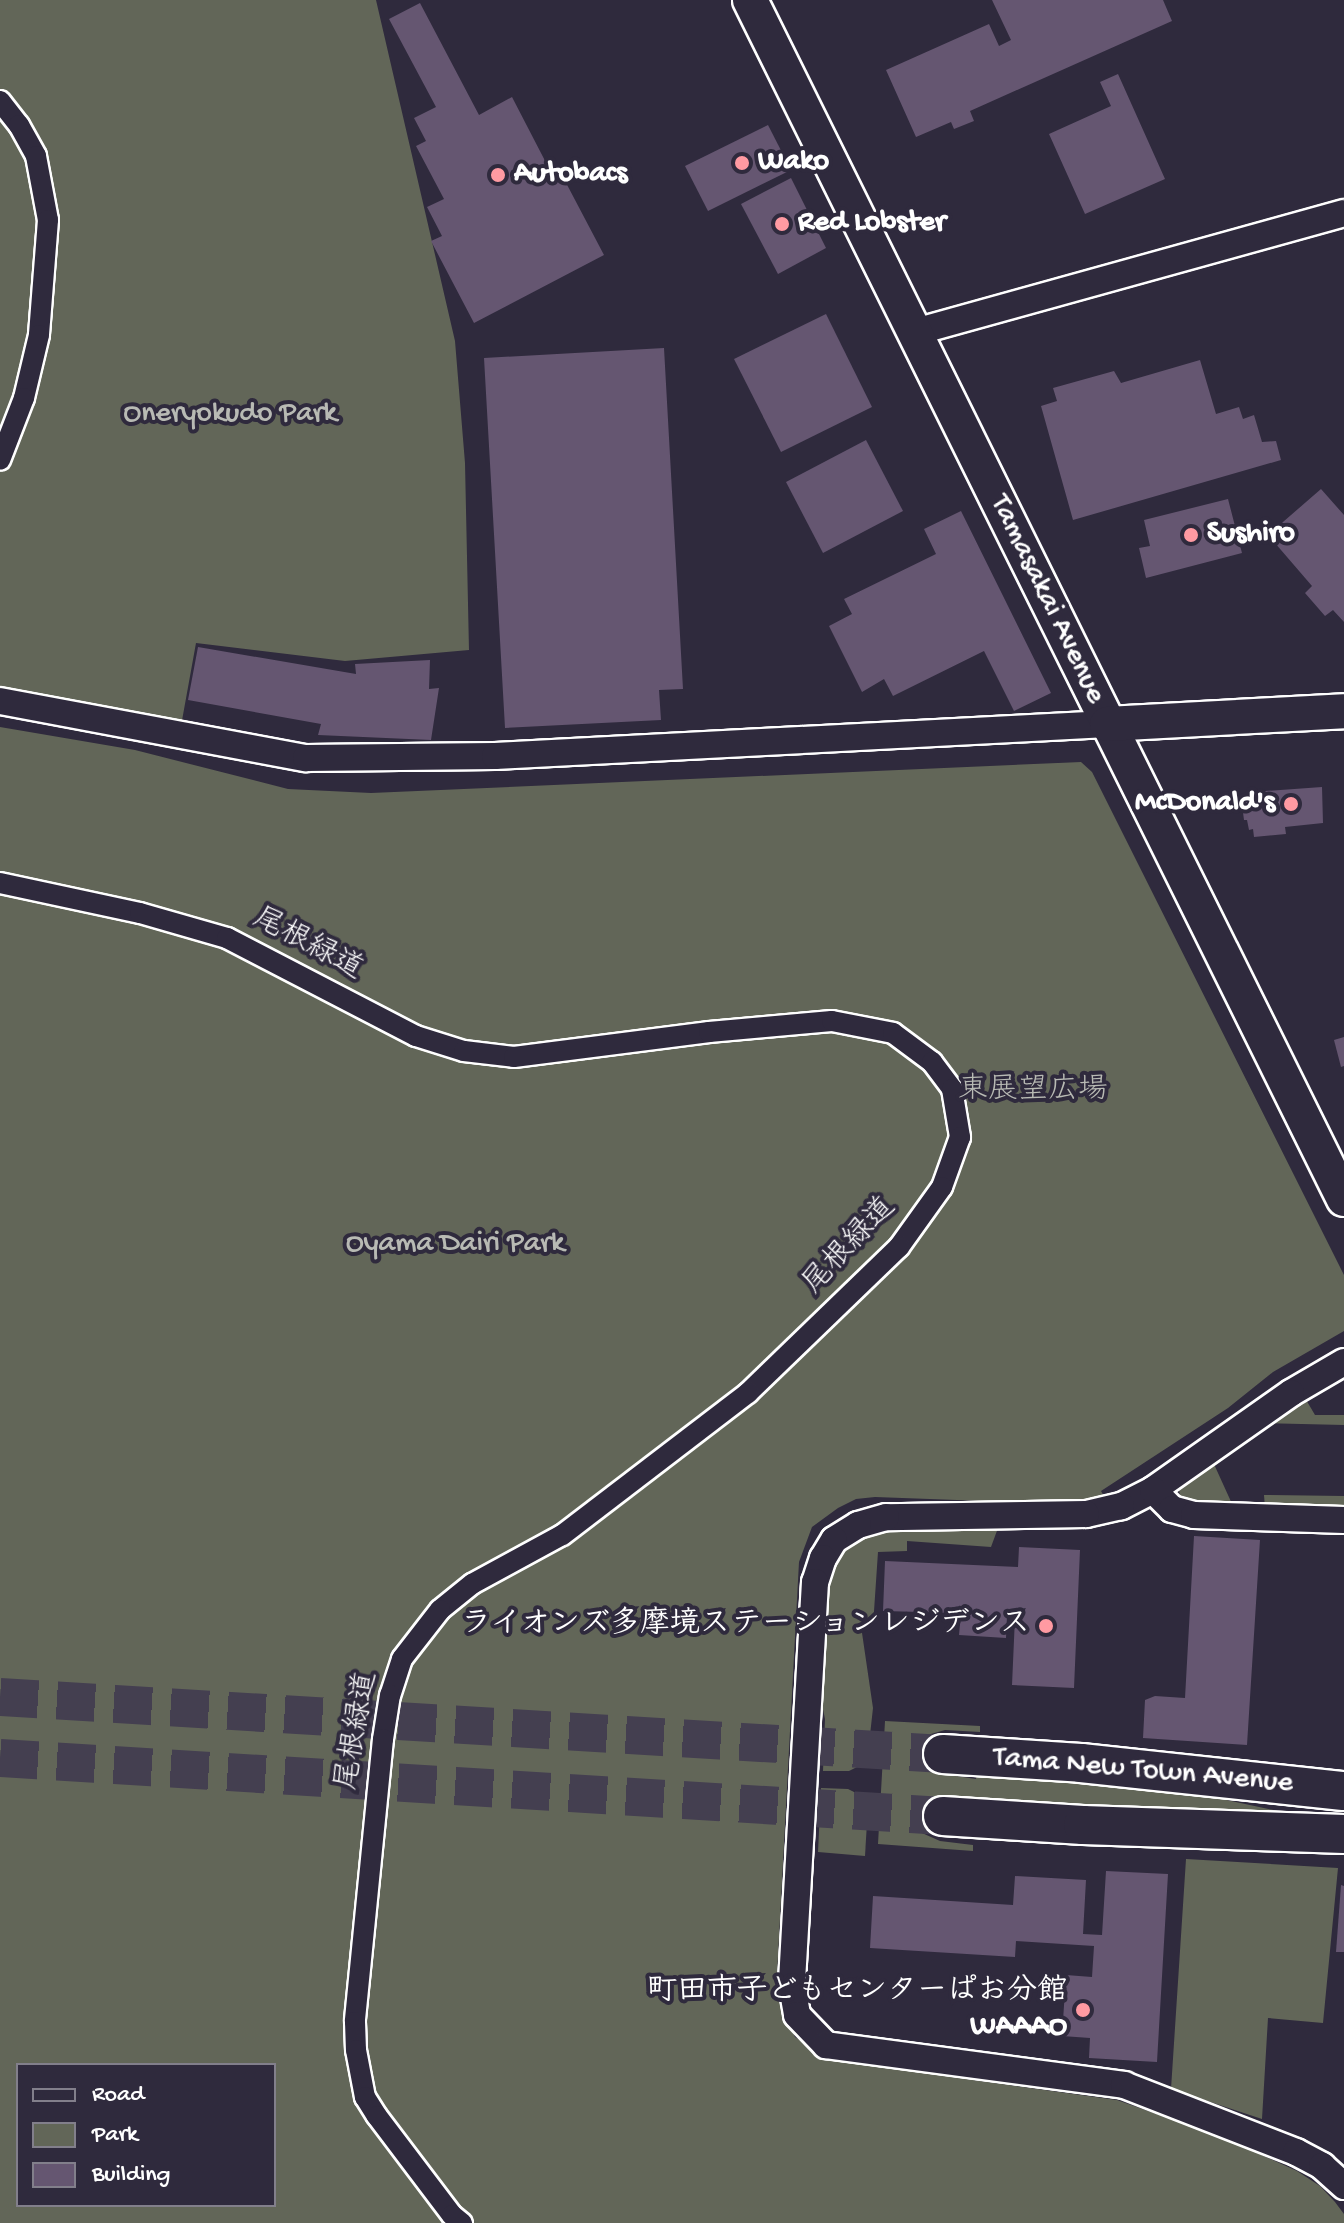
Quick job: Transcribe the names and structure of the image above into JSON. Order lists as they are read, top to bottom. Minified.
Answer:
{"streets":{"main road":["Tama New Town Avenue"],"street":["Tamasakai Avenue","尾根緑道"]},"parks":["Oneryokudo Park","東展望広場","Oyama Dairi Park"],"places":["Wako","Autobacs","Red Lobster","Sushiro","McDonald's","ライオンズ多摩境ステーションレジデンス","町田市子どもセンターぱお分館 WAAAO"],"legend":["Road","Park","Building"]}
